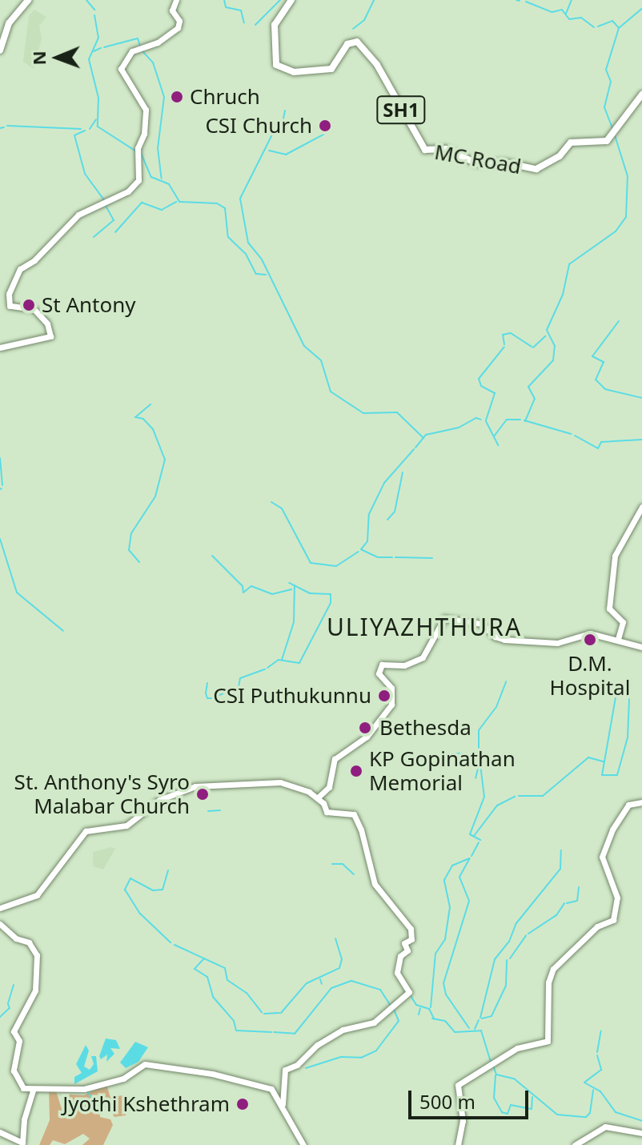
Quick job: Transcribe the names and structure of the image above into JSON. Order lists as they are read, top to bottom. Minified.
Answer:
{"streets":{"main road":["SH1","MC Road"]},"districts":["ULIYAZHTHURA"],"places":["Chruch","CSI Church","St Antony","D.M. Hospital","CSI Puthukunnu","Bethesda","KP Gopinathan Memorial","St. Anthony's Syro Malabar Church","Jyothi Kshethram"],"scale_bar":"500 m","north":"left"}
